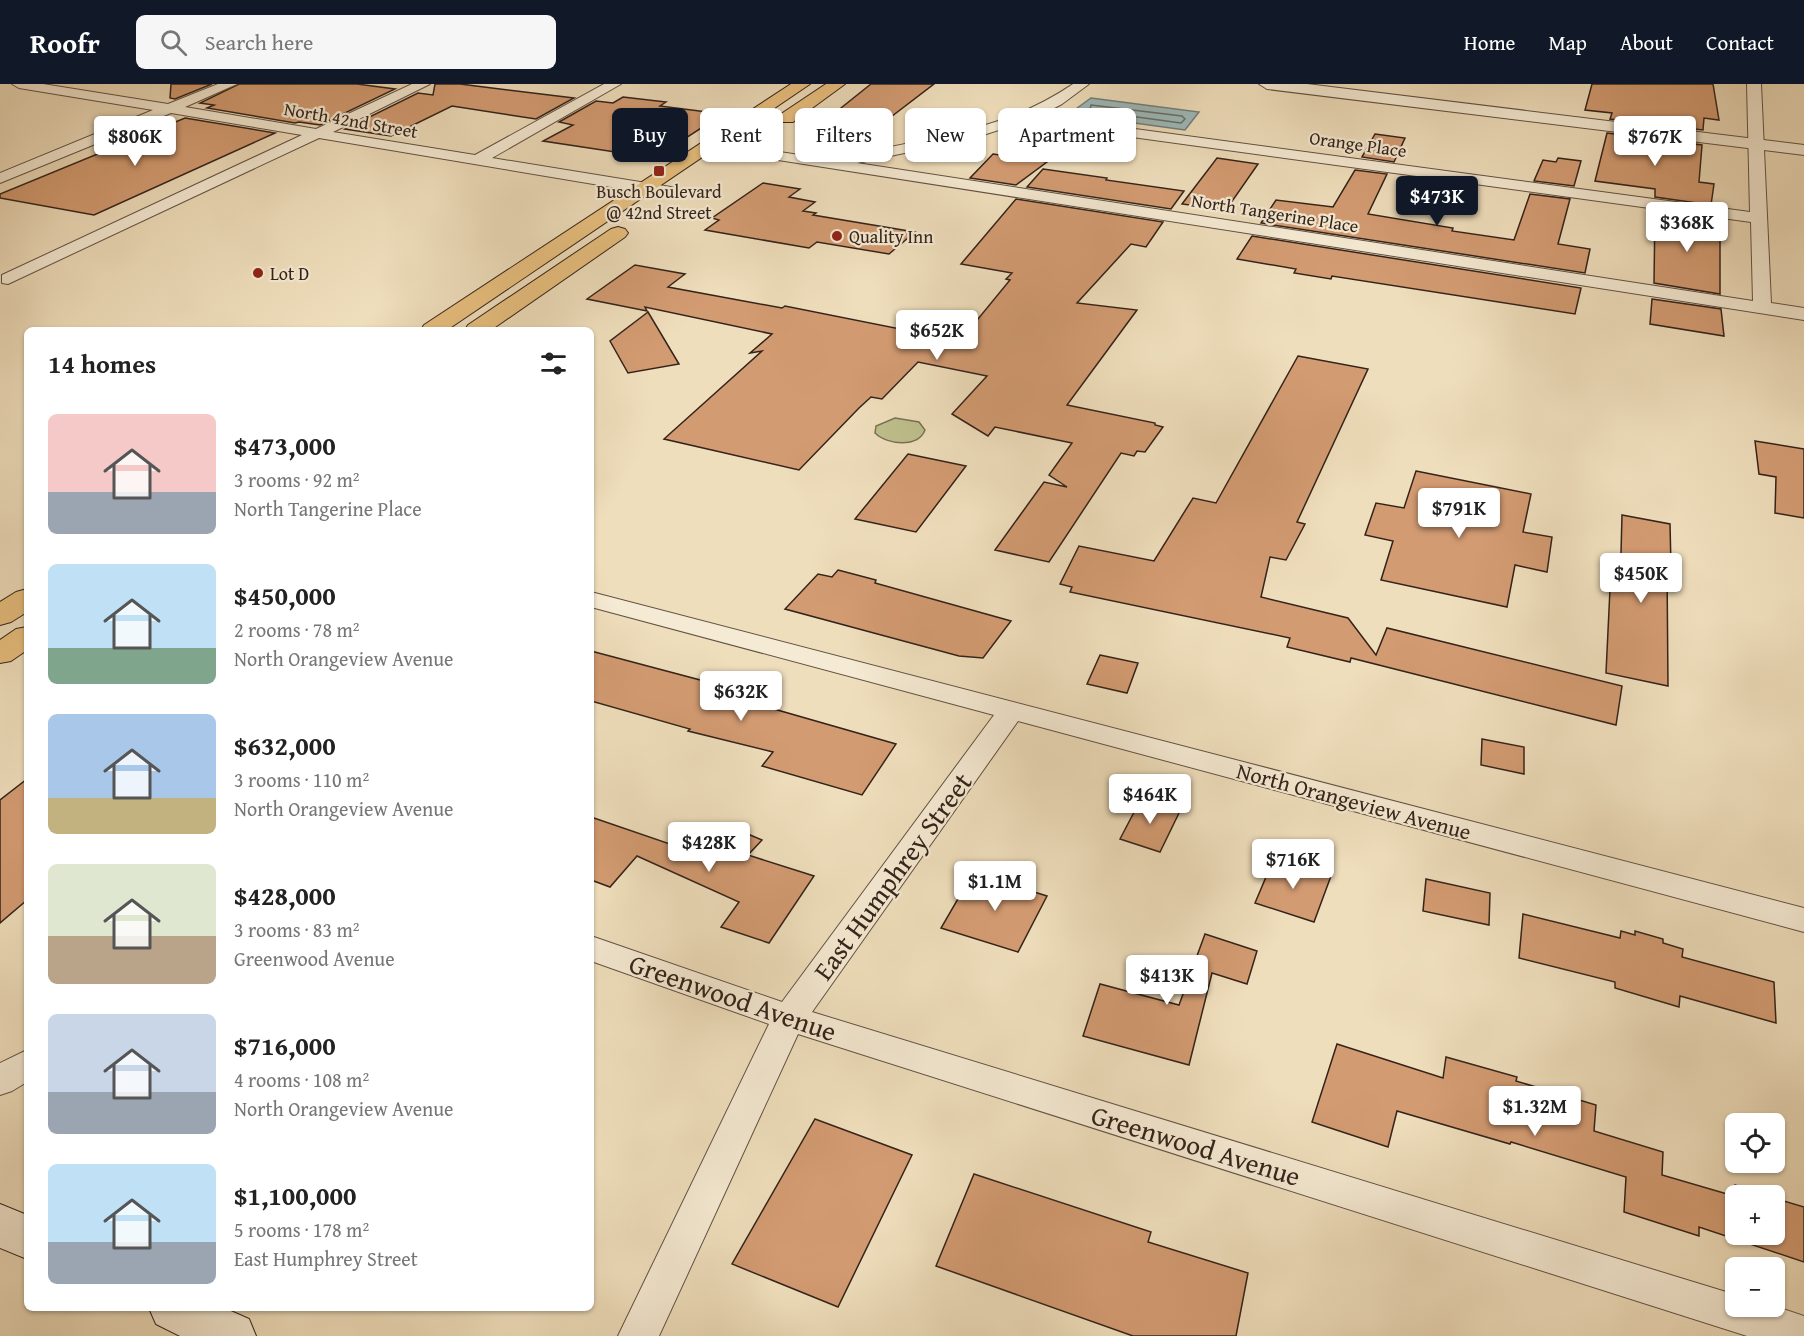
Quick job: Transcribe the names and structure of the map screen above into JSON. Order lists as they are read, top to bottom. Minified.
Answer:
{"streets":{"street":["North 42nd Street","Orange Place","North Tangerine Place","North Orangeview Avenue","East Humphrey Street","Greenwood Avenue"]},"crossings":[["North Orangeview Avenue","East Humphrey Street"],["East Humphrey Street","Greenwood Avenue"]],"places":{"transit":["Busch Boulevard @ 42nd Street"],"other":["Quality Inn","Lot D"]},"page":{"header":"Roofr","search":"Search here","nav":["Home","Map","About","Contact"],"chip":["Buy","Rent","Filters","New","Apartment"],"price":["$806K","$767K","$473K","$368K","$652K","$791K","$450K","$632K","$464K","$428K","$716K","$1.1M","$413K","$1.32M"],"heading":"14 homes","list":[{"name":"$473,000","note":"3 rooms · 92 m² · North Tangerine Place"},{"name":"$450,000","note":"2 rooms · 78 m² · North Orangeview Avenue"},{"name":"$632,000","note":"3 rooms · 110 m² · North Orangeview Avenue"},{"name":"$428,000","note":"3 rooms · 83 m² · Greenwood Avenue"},{"name":"$716,000","note":"4 rooms · 108 m² · North Orangeview Avenue"},{"name":"$1,100,000","note":"5 rooms · 178 m² · East Humphrey Street"}],"map_buttons":["+","−"]}}
